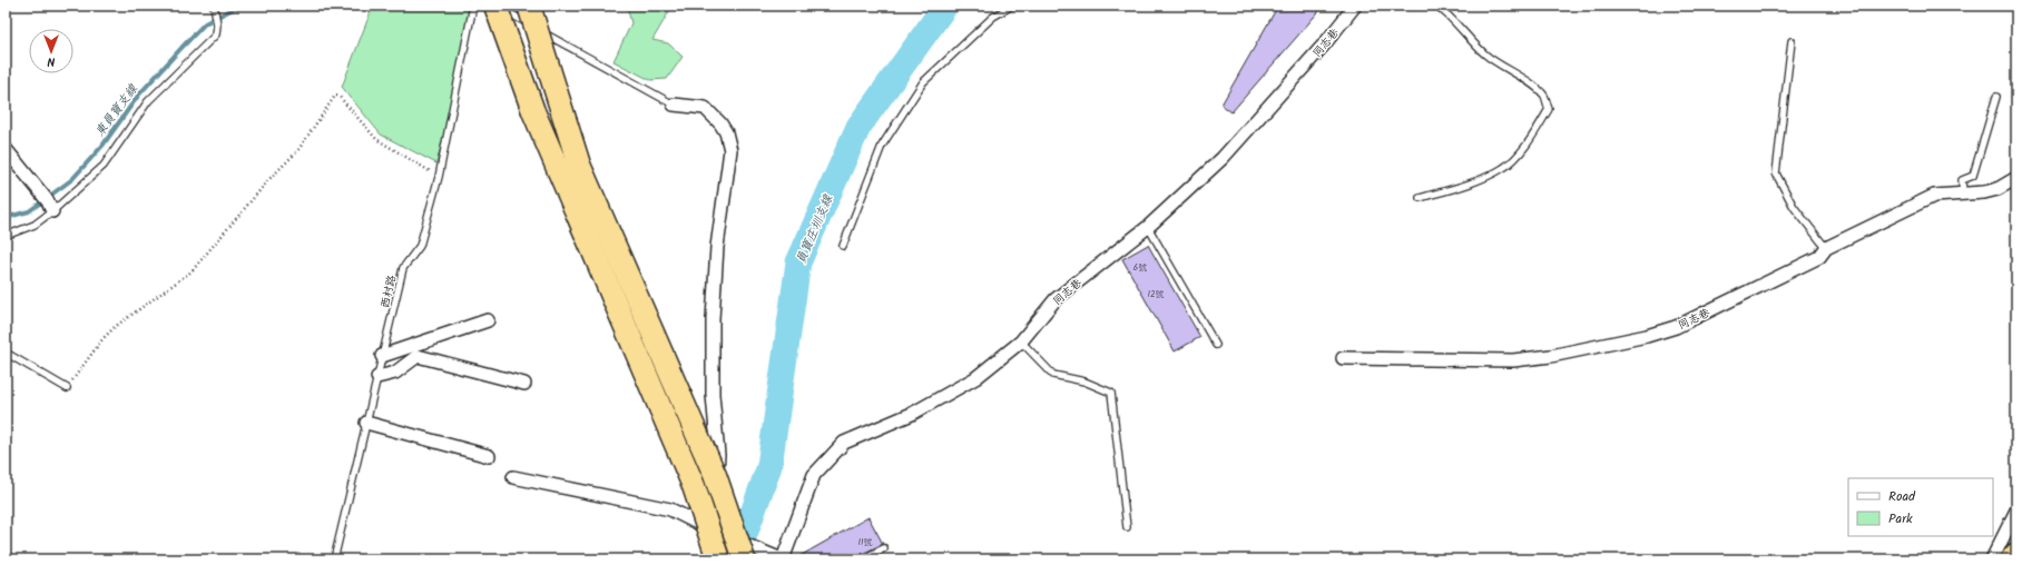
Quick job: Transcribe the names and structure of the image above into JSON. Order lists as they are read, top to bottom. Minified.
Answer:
{"streets":{"street":["同志巷"],"lane":["西村路"]},"water":["東員寶支線","員寶庄圳支線"],"house_numbers":["6號","12號","11號"],"legend":["Road","Park"],"north":"bottom"}
